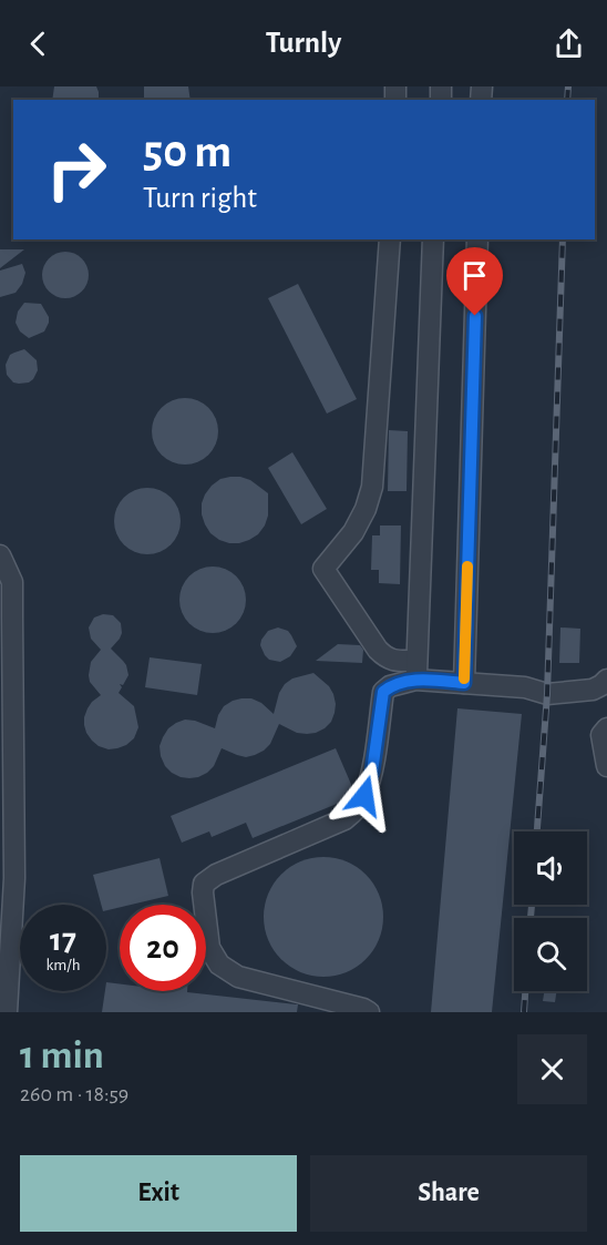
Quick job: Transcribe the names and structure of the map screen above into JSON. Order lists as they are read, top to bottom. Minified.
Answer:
{"page":{"header":"Turnly","turn":["50 m","Turn right"],"speed":"17 km/h","limit":"20","heading":["1 min","260 m · 18:59"],"buttons":["Exit","Share"]}}
